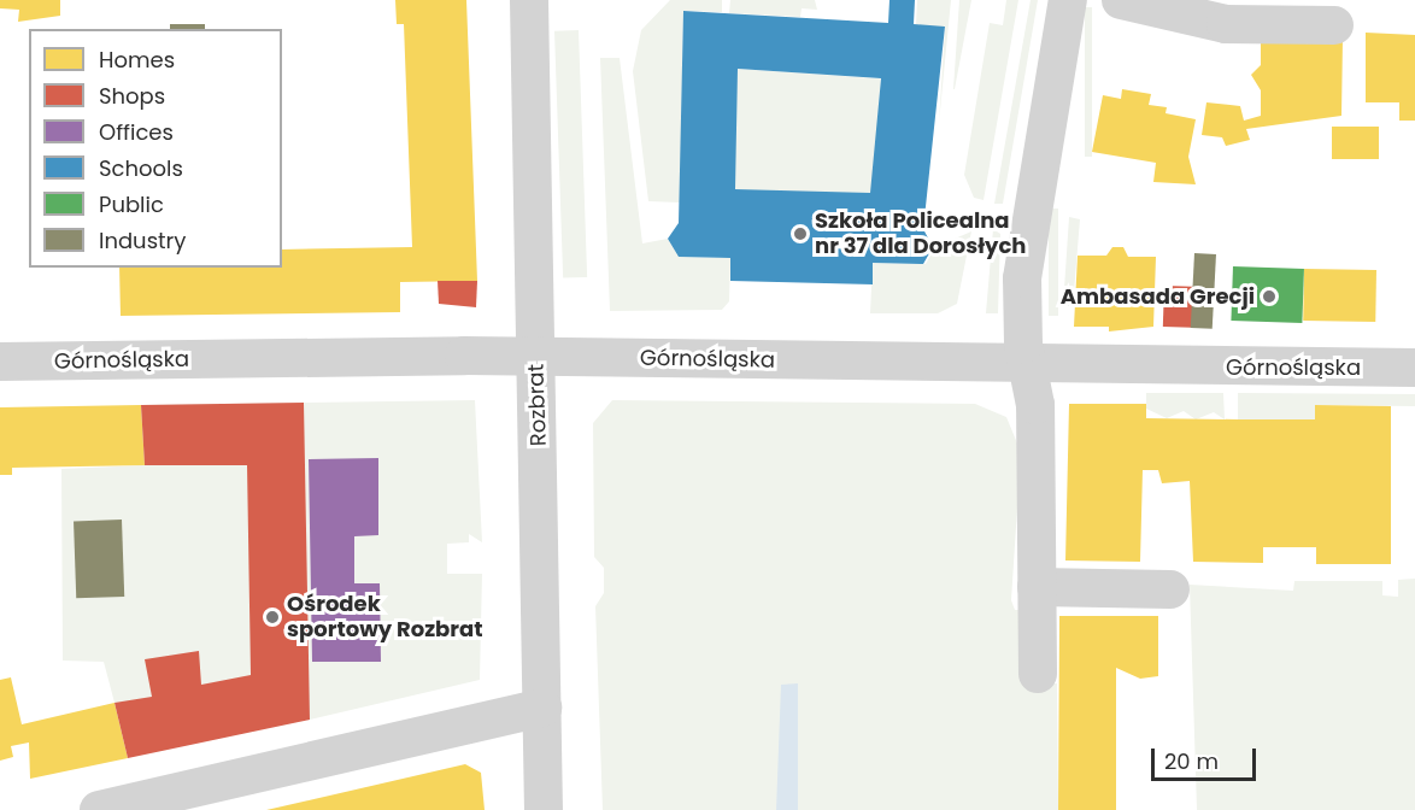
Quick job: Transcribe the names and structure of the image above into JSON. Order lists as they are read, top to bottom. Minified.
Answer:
{"streets":{"street":["Górnośląska","Rozbrat"]},"crossings":[["Górnośląska","Rozbrat"]],"places":["Szkoła Policealna nr 37 dla Dorosłych","Ambasada Grecji","Ośrodek sportowy Rozbrat"],"legend":["Homes","Shops","Offices","Schools","Public","Industry"],"scale_bar":"20 m"}
